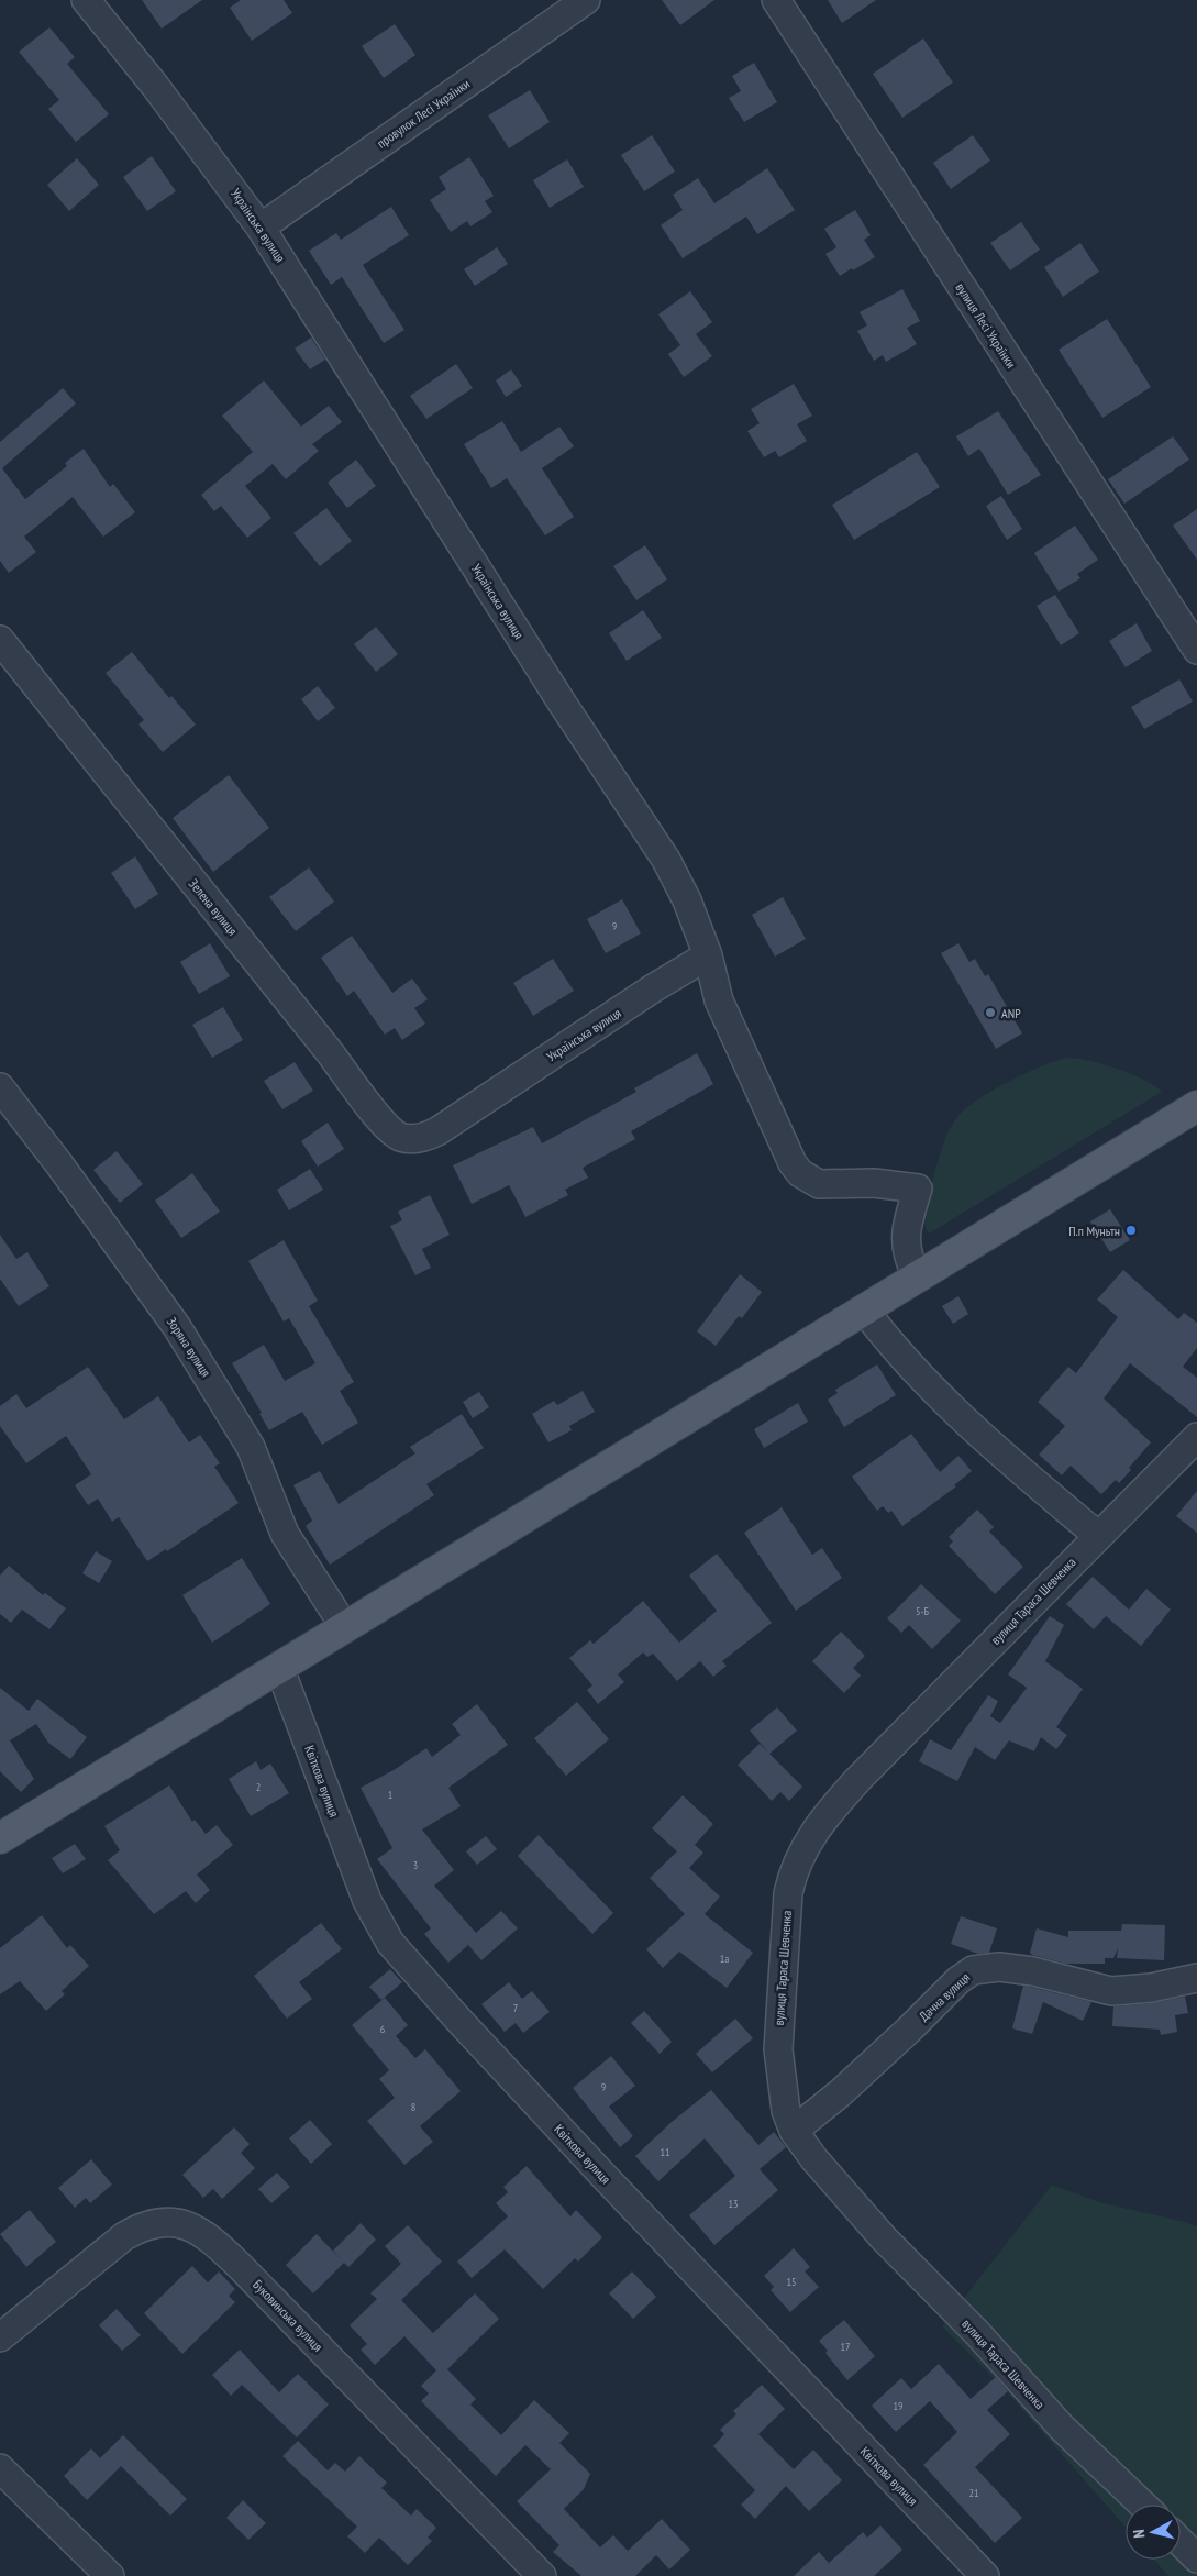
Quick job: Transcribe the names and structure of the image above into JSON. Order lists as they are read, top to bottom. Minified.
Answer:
{"streets":{"street":["провулок Лесі Українки","Українська вулиця","вулиця Лесі Українки","Зелена вулиця","Зоряна вулиця","вулиця Тараса Шевченка","Квіткова вулиця","Дачна вулиця","Буковинська вулиця"]},"crossings":[["провулок Лесі Українки","Українська вулиця"],["Українська вулиця","Зелена вулиця"],["вулиця Тараса Шевченка","Дачна вулиця"]],"places":["ANP","П.п Муньтн"],"house_numbers":["9","5-Б","2","1","3","1а","7","6","9","8","11","13","15","17","19","21"],"north":"left"}
